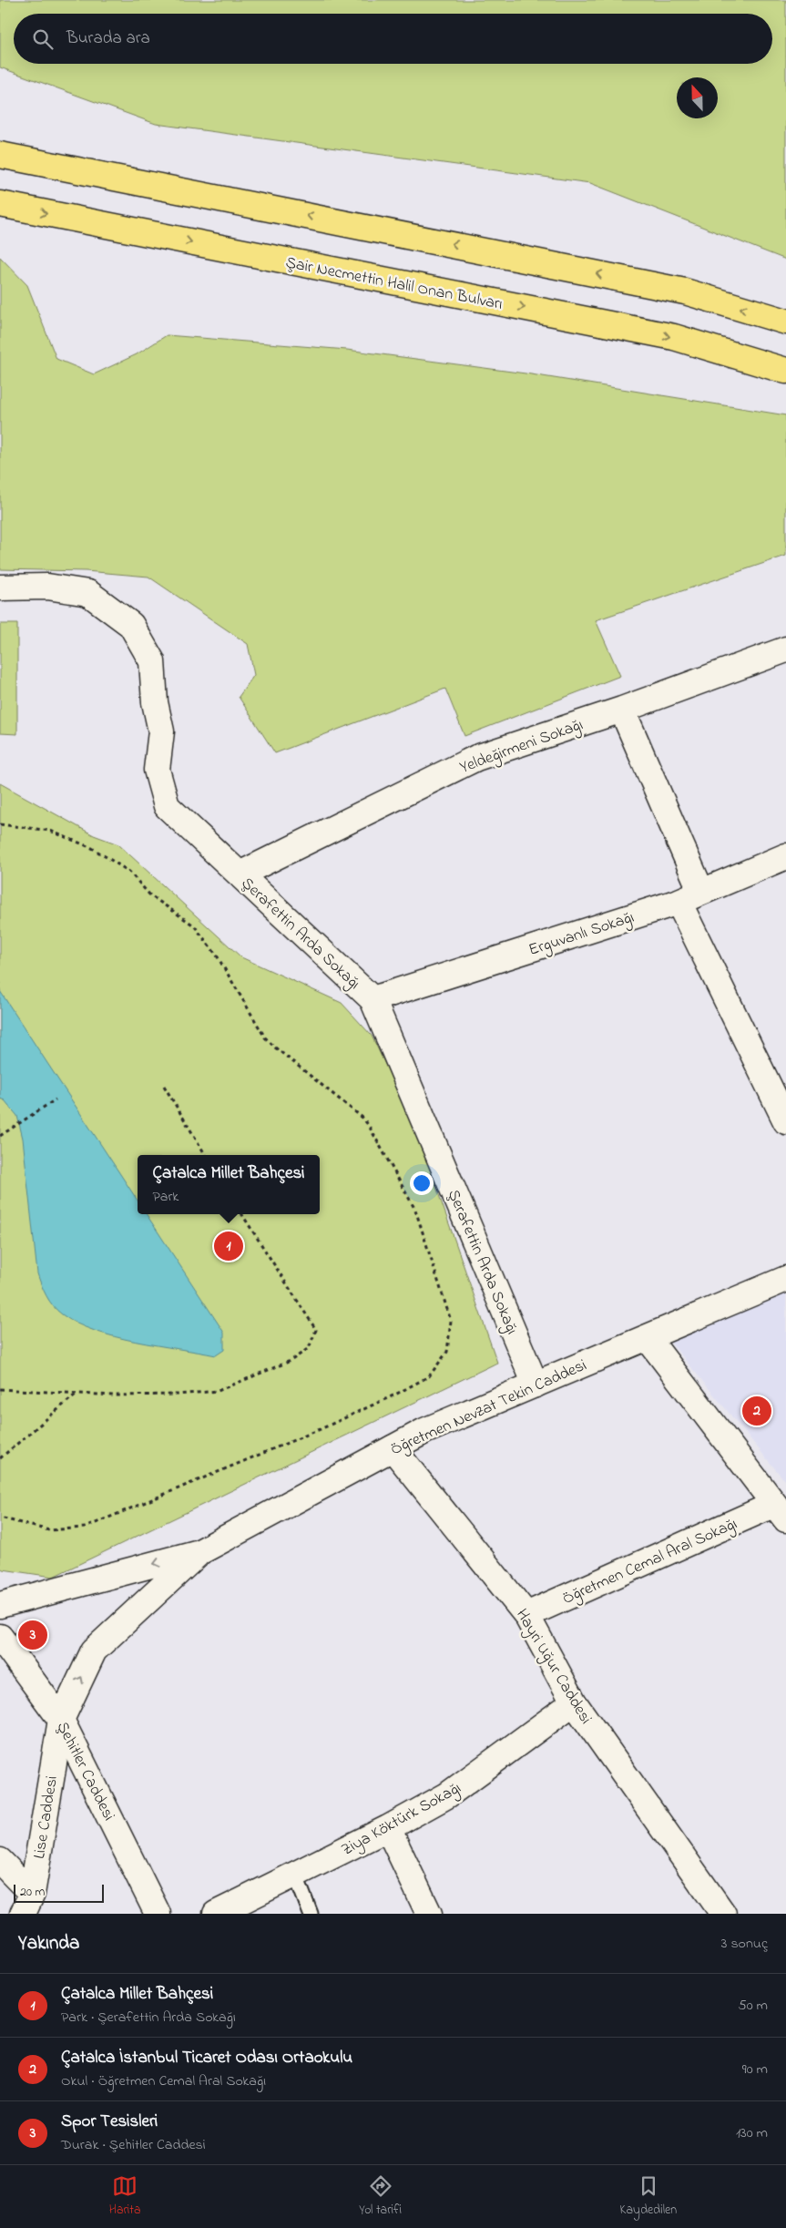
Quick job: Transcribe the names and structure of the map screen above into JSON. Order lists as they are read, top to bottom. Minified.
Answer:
{"streets":{"main road":["Şair Necmettin Halil Onan Bulvarı"],"street":["Yeldeğirmeni Sokağı","Şerafettin Arda Sokağı","Erguvanlı Sokağı","Öğretmen Nevzat Tekin Caddesi","Öğretmen Cemal Aral Sokağı","Hayri Uğur Caddesi","Şehitler Caddesi","Lise Caddesi","Ziya Köktürk Sokağı"]},"crossings":[["Yeldeğirmeni Sokağı","Şerafettin Arda Sokağı"],["Şerafettin Arda Sokağı","Erguvanlı Sokağı"],["Şerafettin Arda Sokağı","Öğretmen Nevzat Tekin Caddesi"],["Öğretmen Nevzat Tekin Caddesi","Hayri Uğur Caddesi"],["Öğretmen Nevzat Tekin Caddesi","Lise Caddesi"],["Öğretmen Cemal Aral Sokağı","Hayri Uğur Caddesi"],["Hayri Uğur Caddesi","Ziya Köktürk Sokağı"],["Şehitler Caddesi","Lise Caddesi"]],"one_way":["Lise Caddesi"],"scale_bar":"20 m","north":"top","page":{"search":"Burada ara","popup":["Çatalca Millet Bahçesi","Park"],"pins":["1","2","3"],"scale":"20 m","heading":["Yakında","3 sonuç"],"list":[{"mark":"1","name":"Çatalca Millet Bahçesi","note":"Park · Şerafettin Arda Sokağı","value":"50 m"},{"mark":"2","name":"Çatalca İstanbul Ticaret Odası Ortaokulu","note":"Okul · Öğretmen Cemal Aral Sokağı","value":"90 m"},{"mark":"3","name":"Spor Tesisleri","note":"Durak · Şehitler Caddesi","value":"130 m"}],"nav":["Harita","Yol tarifi","Kaydedilen"]}}
